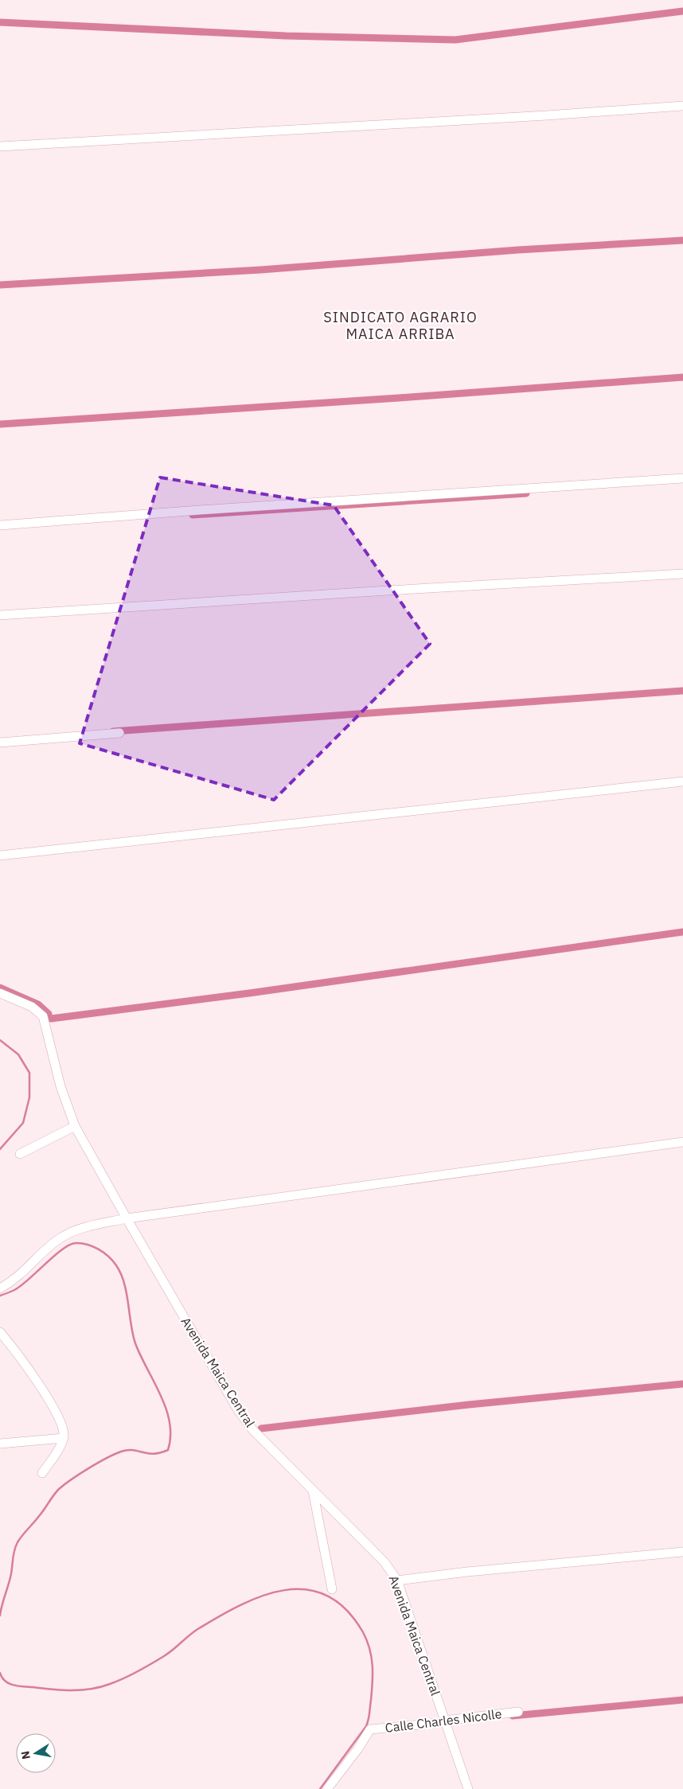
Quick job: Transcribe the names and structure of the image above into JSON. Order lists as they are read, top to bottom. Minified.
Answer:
{"streets":{"street":["Avenida Maica Central","Calle Charles Nicolle"]},"crossings":[["Avenida Maica Central","Calle Charles Nicolle"]],"districts":["SINDICATO AGRARIO MAICA ARRIBA"],"north":"left"}
